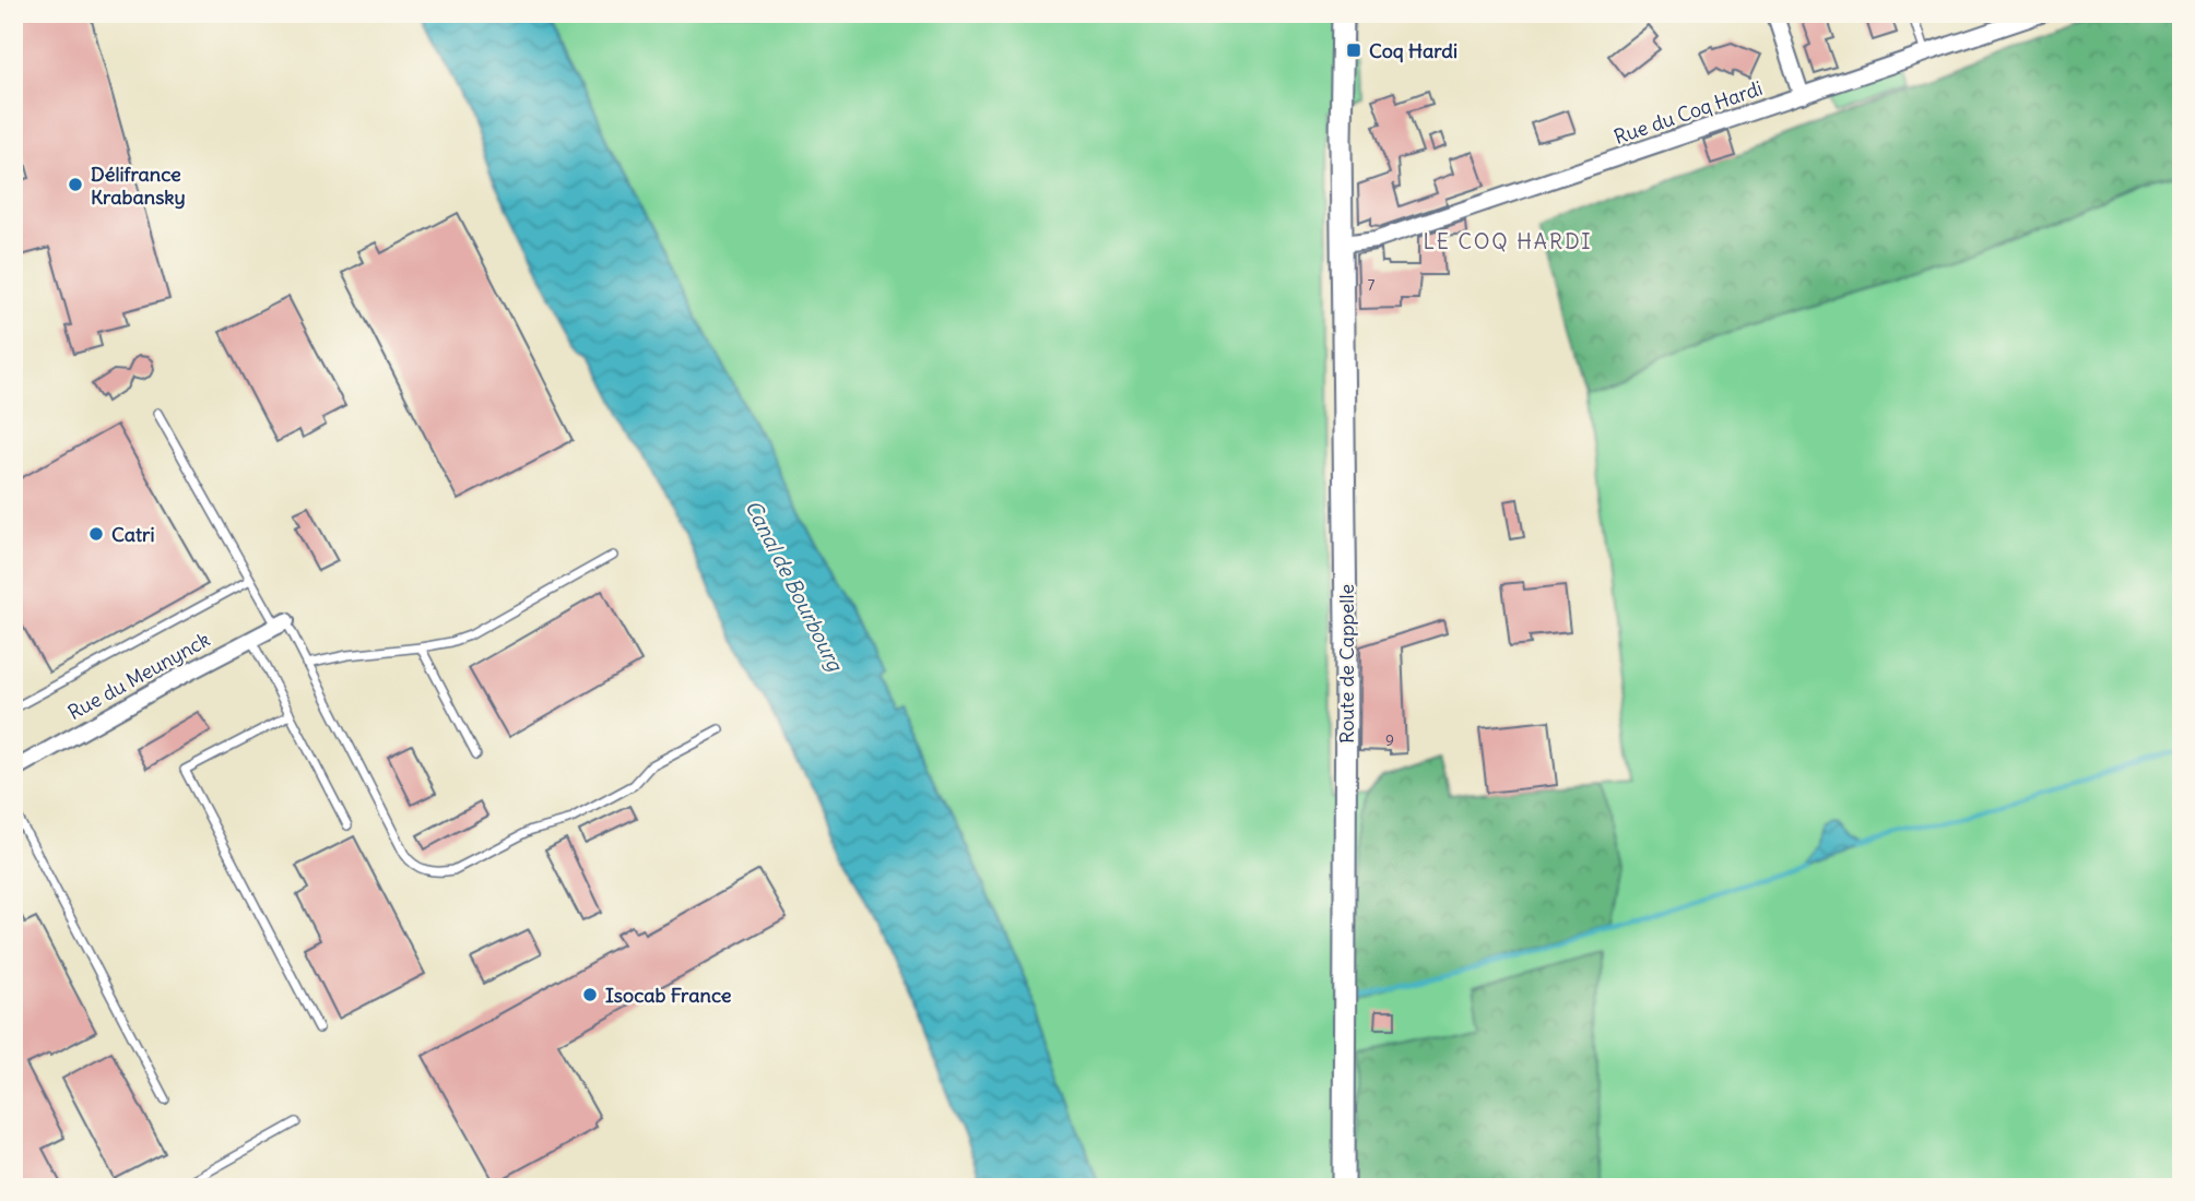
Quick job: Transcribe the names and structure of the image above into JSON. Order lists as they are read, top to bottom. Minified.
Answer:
{"streets":{"main road":["Route de Cappelle"],"street":["Rue du Coq Hardi","Rue du Meunynck"]},"crossings":[["Rue du Coq Hardi","Route de Cappelle"]],"districts":["LE COQ HARDI"],"water":["Canal de Bourbourg"],"places":{"transit":["Coq Hardi"],"other":["Délifrance Krabansky","Catri","Isocab France"]},"house_numbers":["7","9"]}
